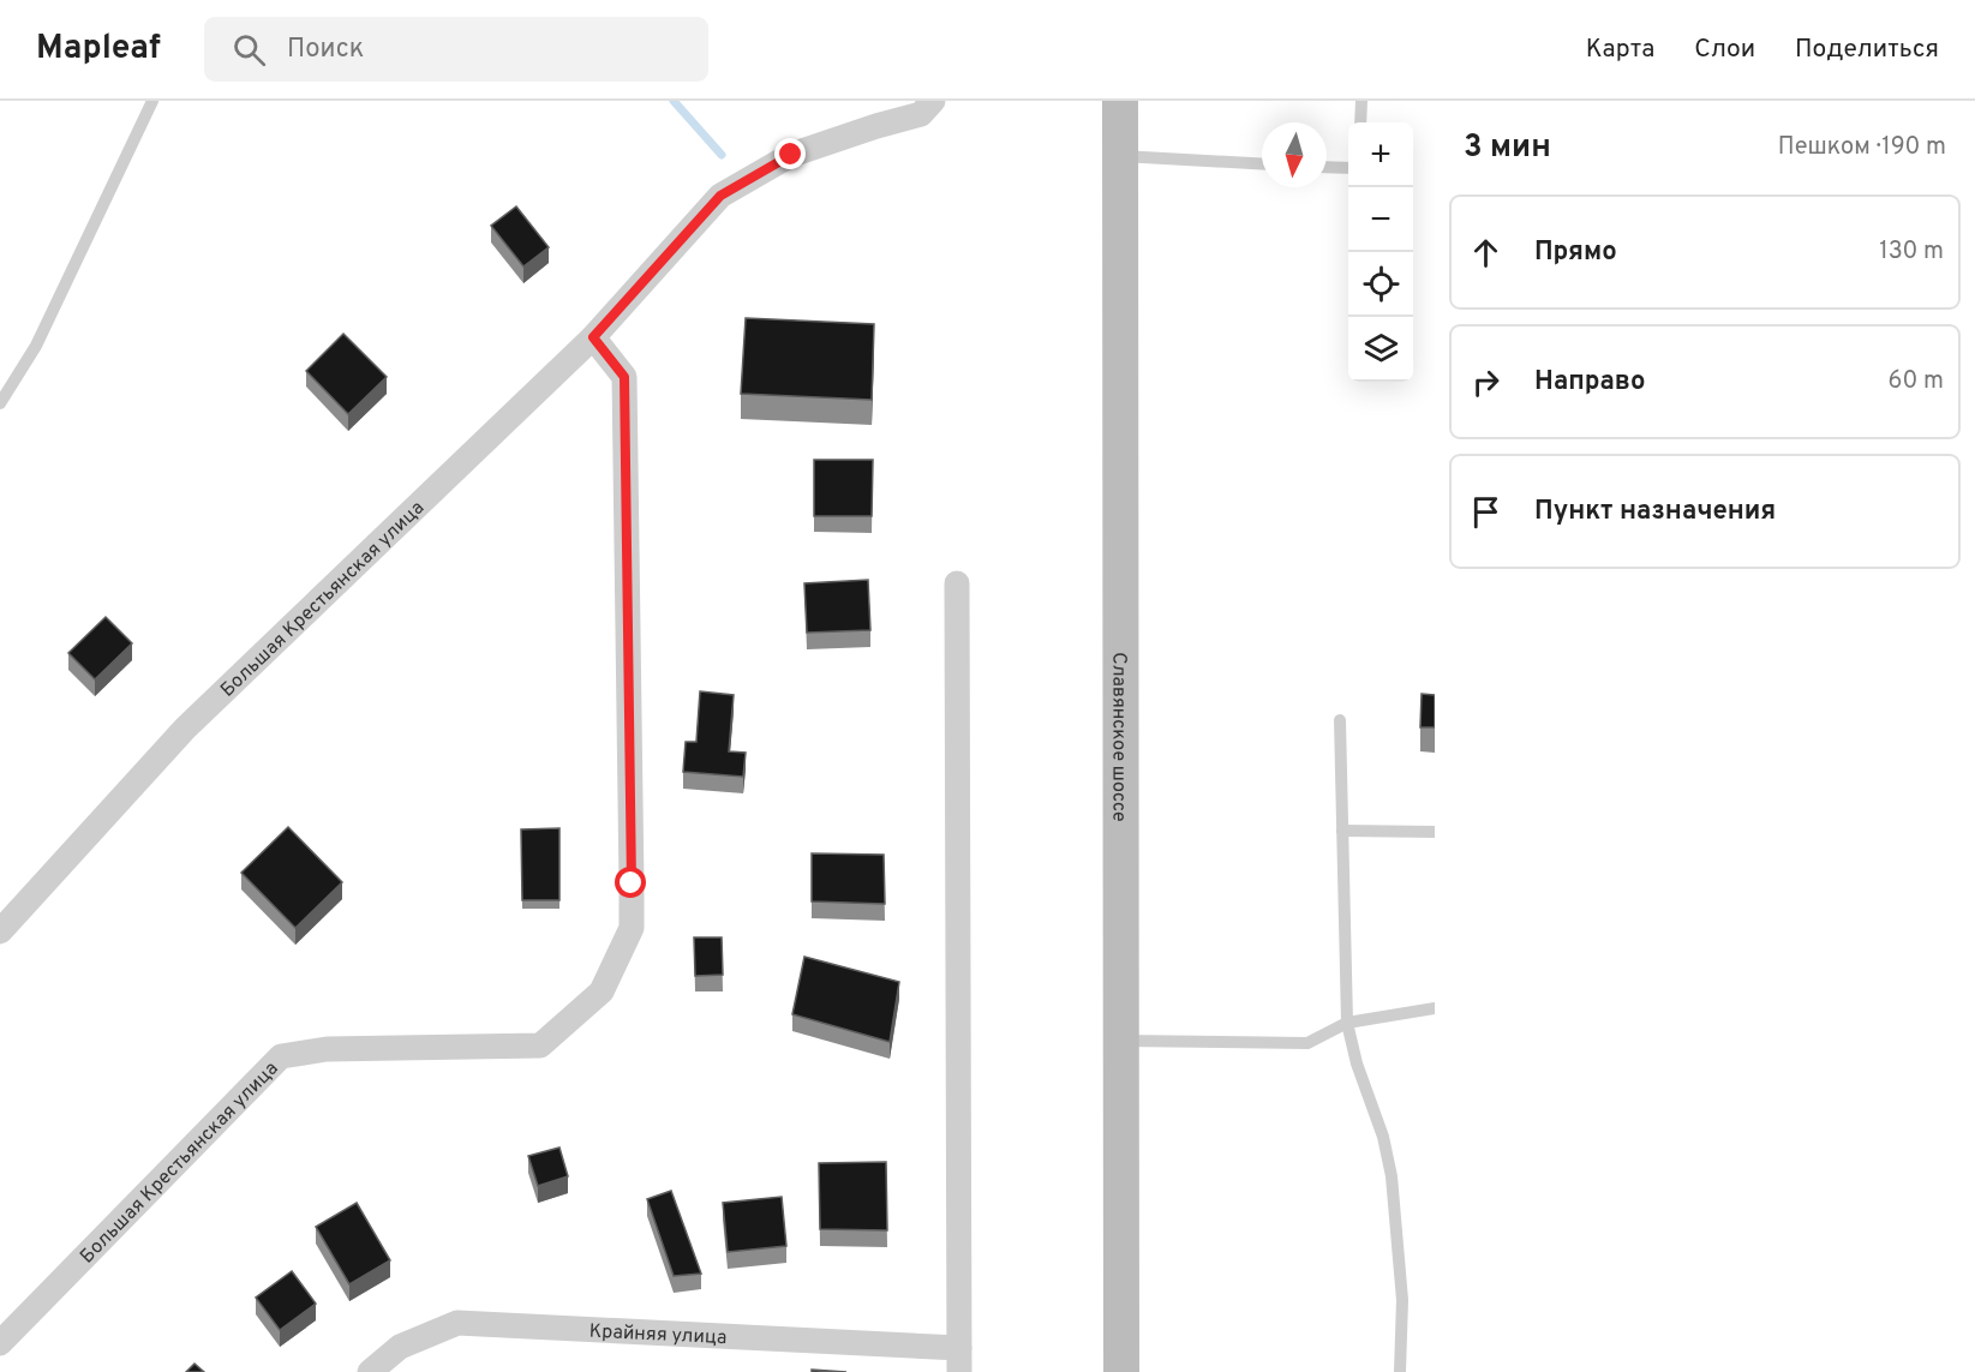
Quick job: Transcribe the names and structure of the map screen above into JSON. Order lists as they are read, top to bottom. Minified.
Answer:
{"streets":{"main road":["Славянское шоссе"],"street":["Большая Крестьянская улица","Крайняя улица"]},"north":"bottom","page":{"header":"Mapleaf","search":"Поиск","nav":["Карта","Слои","Поделиться"],"heading":["3 мин","Пешком · 190 m"],"map_buttons":["+","−"],"list":[["Прямо","130 m"],["Направо","60 m"],"Пункт назначения"]}}
